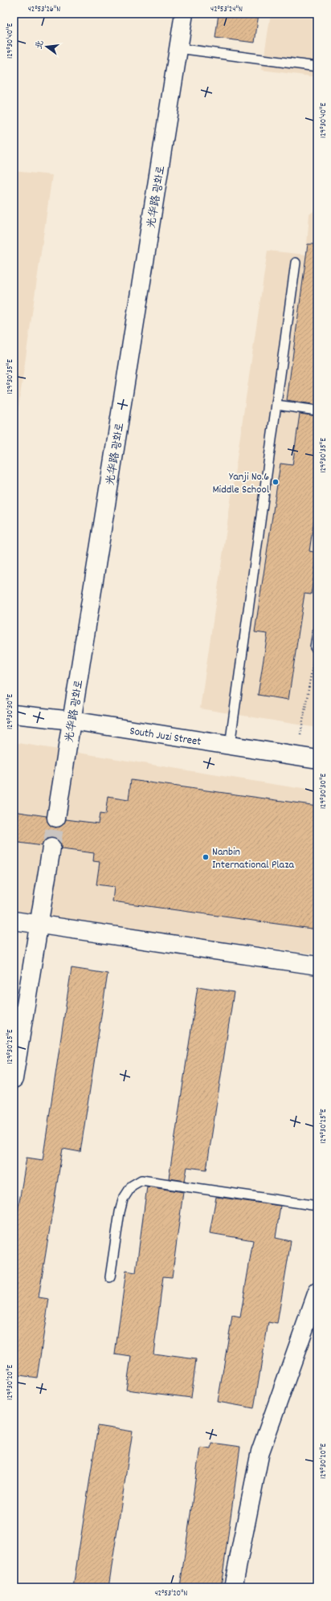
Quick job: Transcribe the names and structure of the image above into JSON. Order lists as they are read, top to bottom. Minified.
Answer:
{"streets":{"street":["光华路 광화로","South Juzi Street"]},"crossings":[["光华路 광화로","South Juzi Street"]],"places":["Yanji No.6 Middle School","Nanbin International Plaza"],"north":"left","coordinates":["42°53'26\"N","42°53'24\"N","129°30'40\"E","129°30'35\"E","129°30'30\"E","129°30'25\"E","129°30'20\"E","42°53'20\"N"]}
